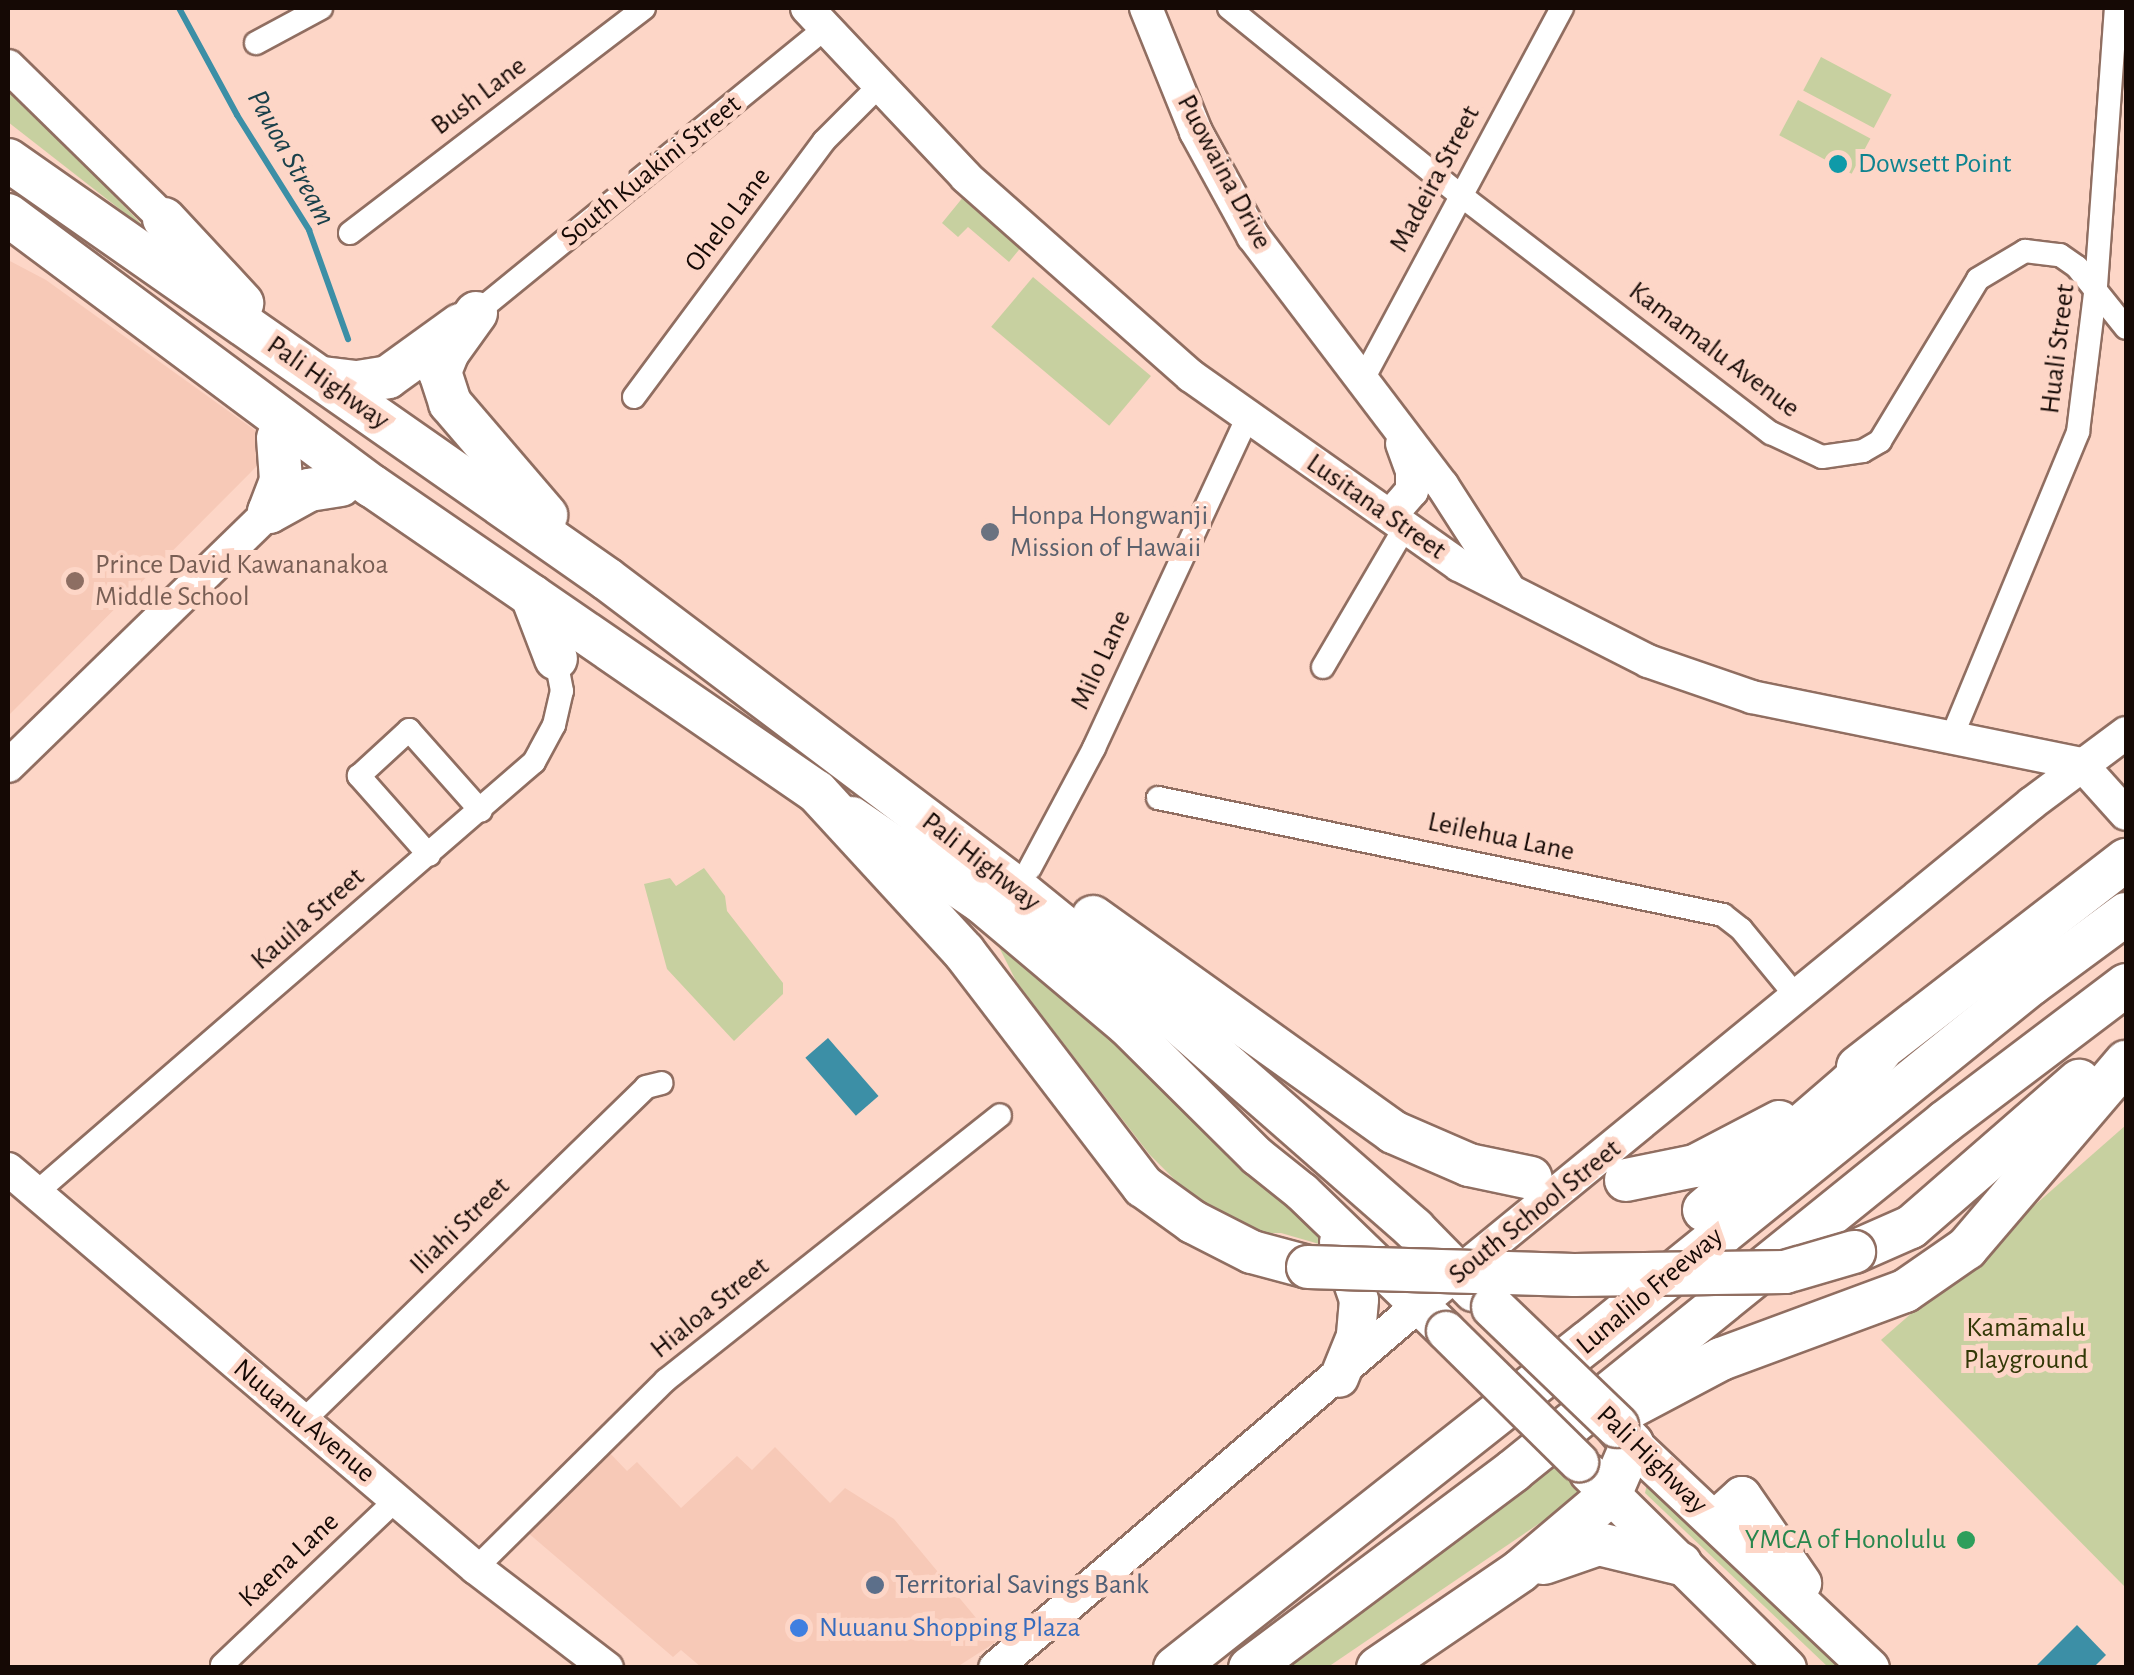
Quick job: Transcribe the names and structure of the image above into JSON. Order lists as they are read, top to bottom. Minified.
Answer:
{"streets":{"highway":["Pali Highway","Lunalilo Freeway"],"main road":["Puowaina Drive","Lusitana Street","South School Street","Nuuanu Avenue"],"street":["Bush Lane","South Kuakini Street","Madeira Street","Ohelo Lane","Huali Street","Kamamalu Avenue","Milo Lane","Leilehua Lane","Kauila Street","Iliahi Street","Hialoa Street","Kaena Lane"]},"crossings":[["South Kuakini Street","Lusitana Street"],["Puowaina Drive","Madeira Street"],["Madeira Street","Kamamalu Avenue"],["Ohelo Lane","Lusitana Street"],["Huali Street","Kamamalu Avenue"],["Huali Street","Lusitana Street"],["Pali Highway","South School Street"],["Lusitana Street","Milo Lane"],["Lusitana Street","South School Street"],["Leilehua Lane","South School Street"],["Kauila Street","Nuuanu Avenue"],["Iliahi Street","Nuuanu Avenue"],["Hialoa Street","Nuuanu Avenue"],["Nuuanu Avenue","Kaena Lane"]],"water":["Pauoa Stream"],"parks":["Kamāmalu Playground"],"places":["Dowsett Point","Honpa Hongwanji Mission of Hawaii","Prince David Kawananakoa Middle School","YMCA of Honolulu","Territorial Savings Bank","Nuuanu Shopping Plaza"]}
